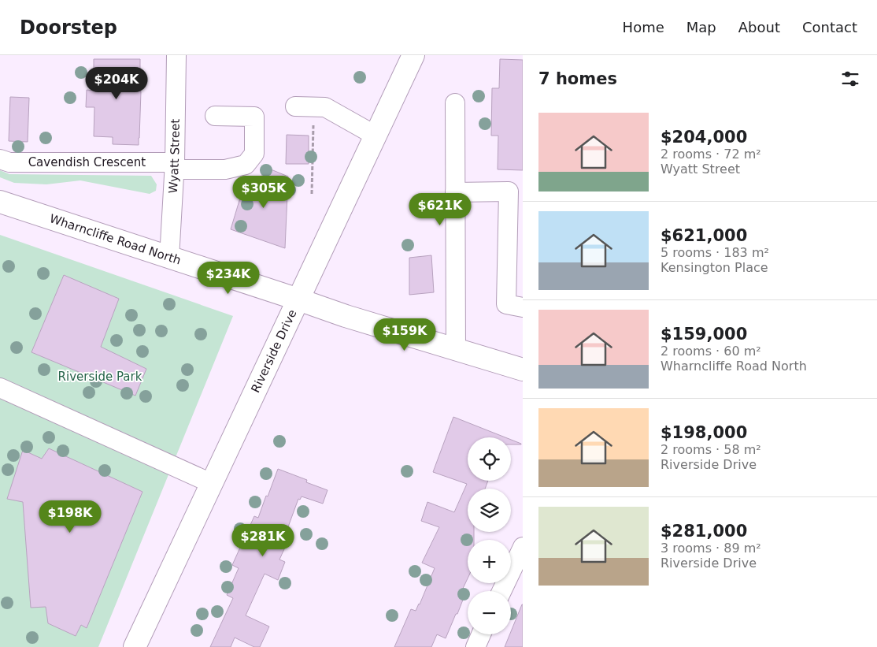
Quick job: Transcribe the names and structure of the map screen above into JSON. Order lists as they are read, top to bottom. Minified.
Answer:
{"streets":{"main road":["Wharncliffe Road North","Riverside Drive"],"street":["Wyatt Street","Cavendish Crescent"]},"crossings":[["Wyatt Street","Cavendish Crescent"],["Wyatt Street","Wharncliffe Road North"],["Wharncliffe Road North","Riverside Drive"]],"parks":["Riverside Park"],"page":{"header":"Doorstep","nav":["Home","Map","About","Contact"],"heading":"7 homes","price":["$204K","$305K","$621K","$234K","$159K","$198K","$281K"],"list":[{"name":"$204,000","note":"2 rooms · 72 m² · Wyatt Street"},{"name":"$621,000","note":"5 rooms · 183 m² · Kensington Place"},{"name":"$159,000","note":"2 rooms · 60 m² · Wharncliffe Road North"},{"name":"$198,000","note":"2 rooms · 58 m² · Riverside Drive"},{"name":"$281,000","note":"3 rooms · 89 m² · Riverside Drive"}],"map_buttons":["+","−"]}}
